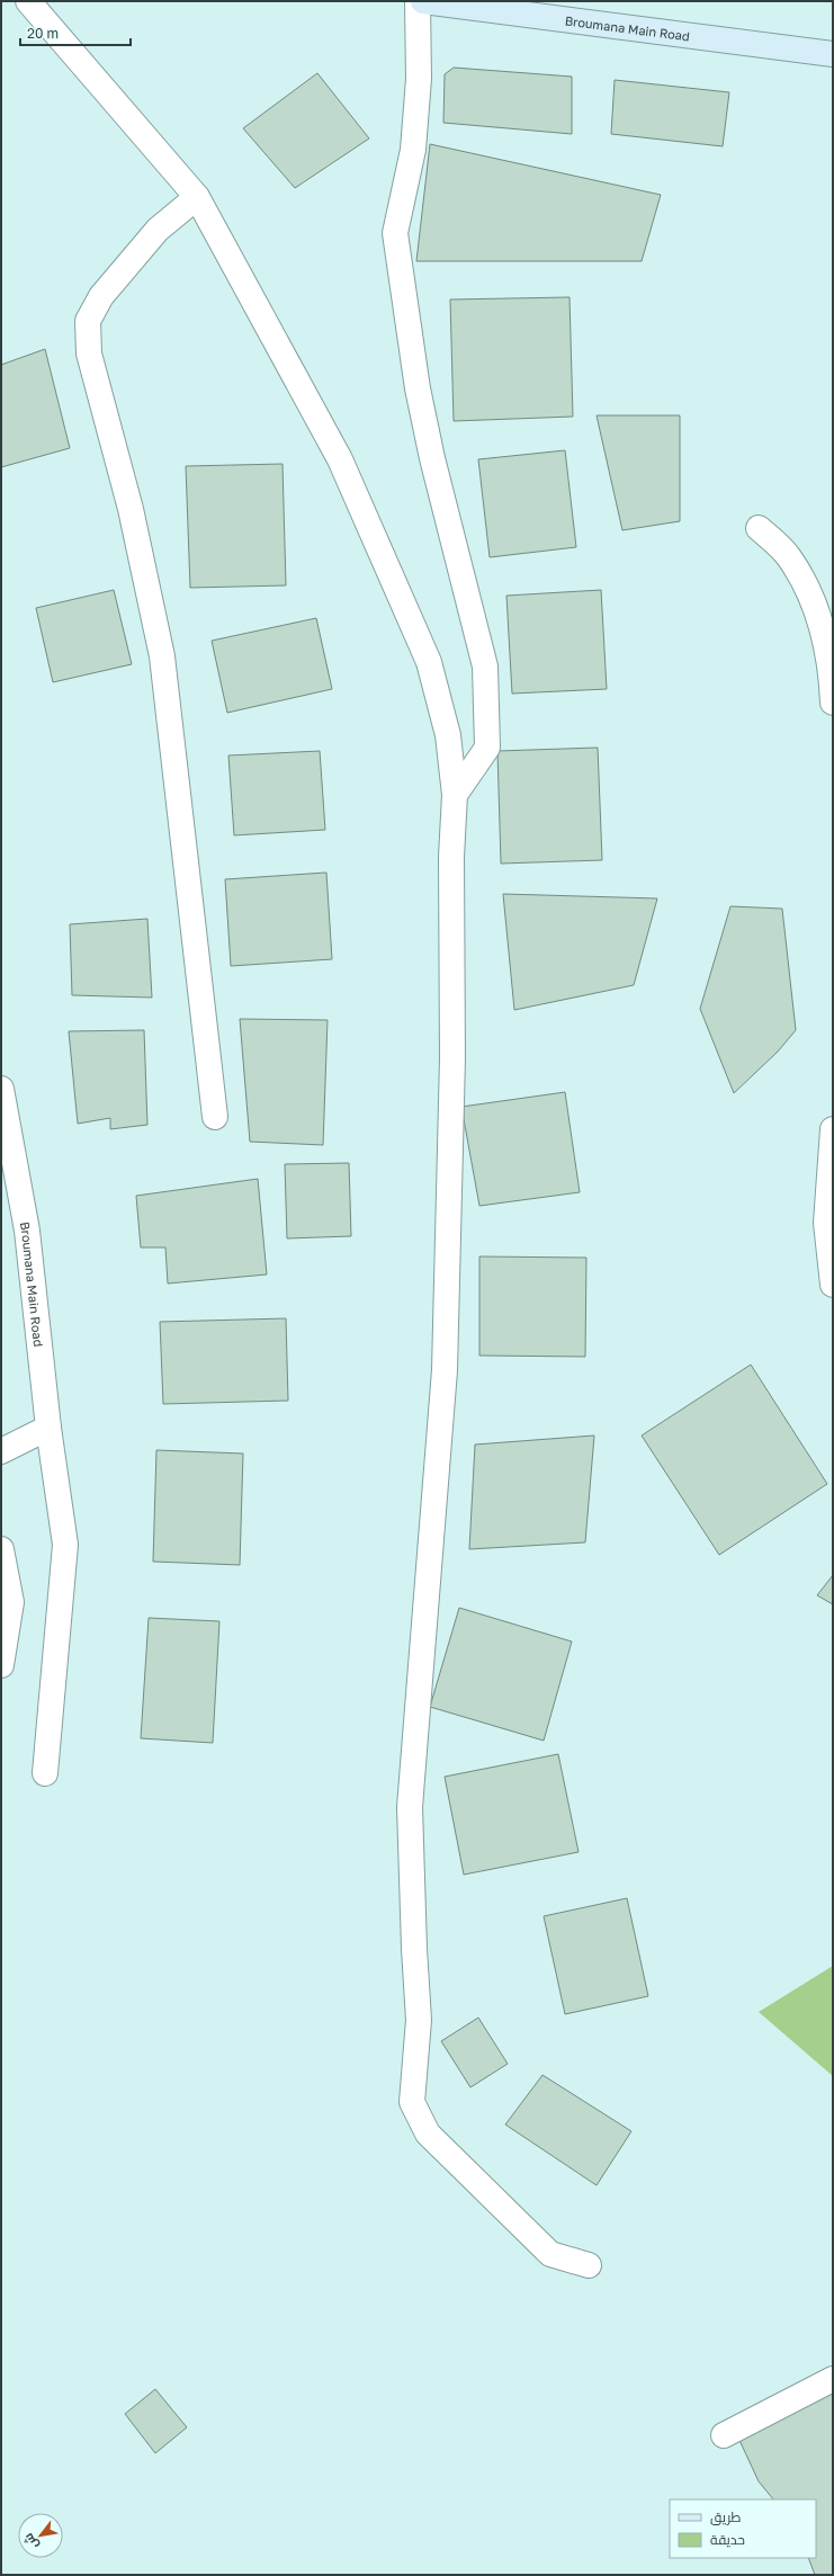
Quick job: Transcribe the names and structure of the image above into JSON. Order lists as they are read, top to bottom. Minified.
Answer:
{"streets":{"main road":["Broumana Main Road"]},"legend":["طريق","حديقة"],"scale_bar":"20 m","north":"bottom left"}
